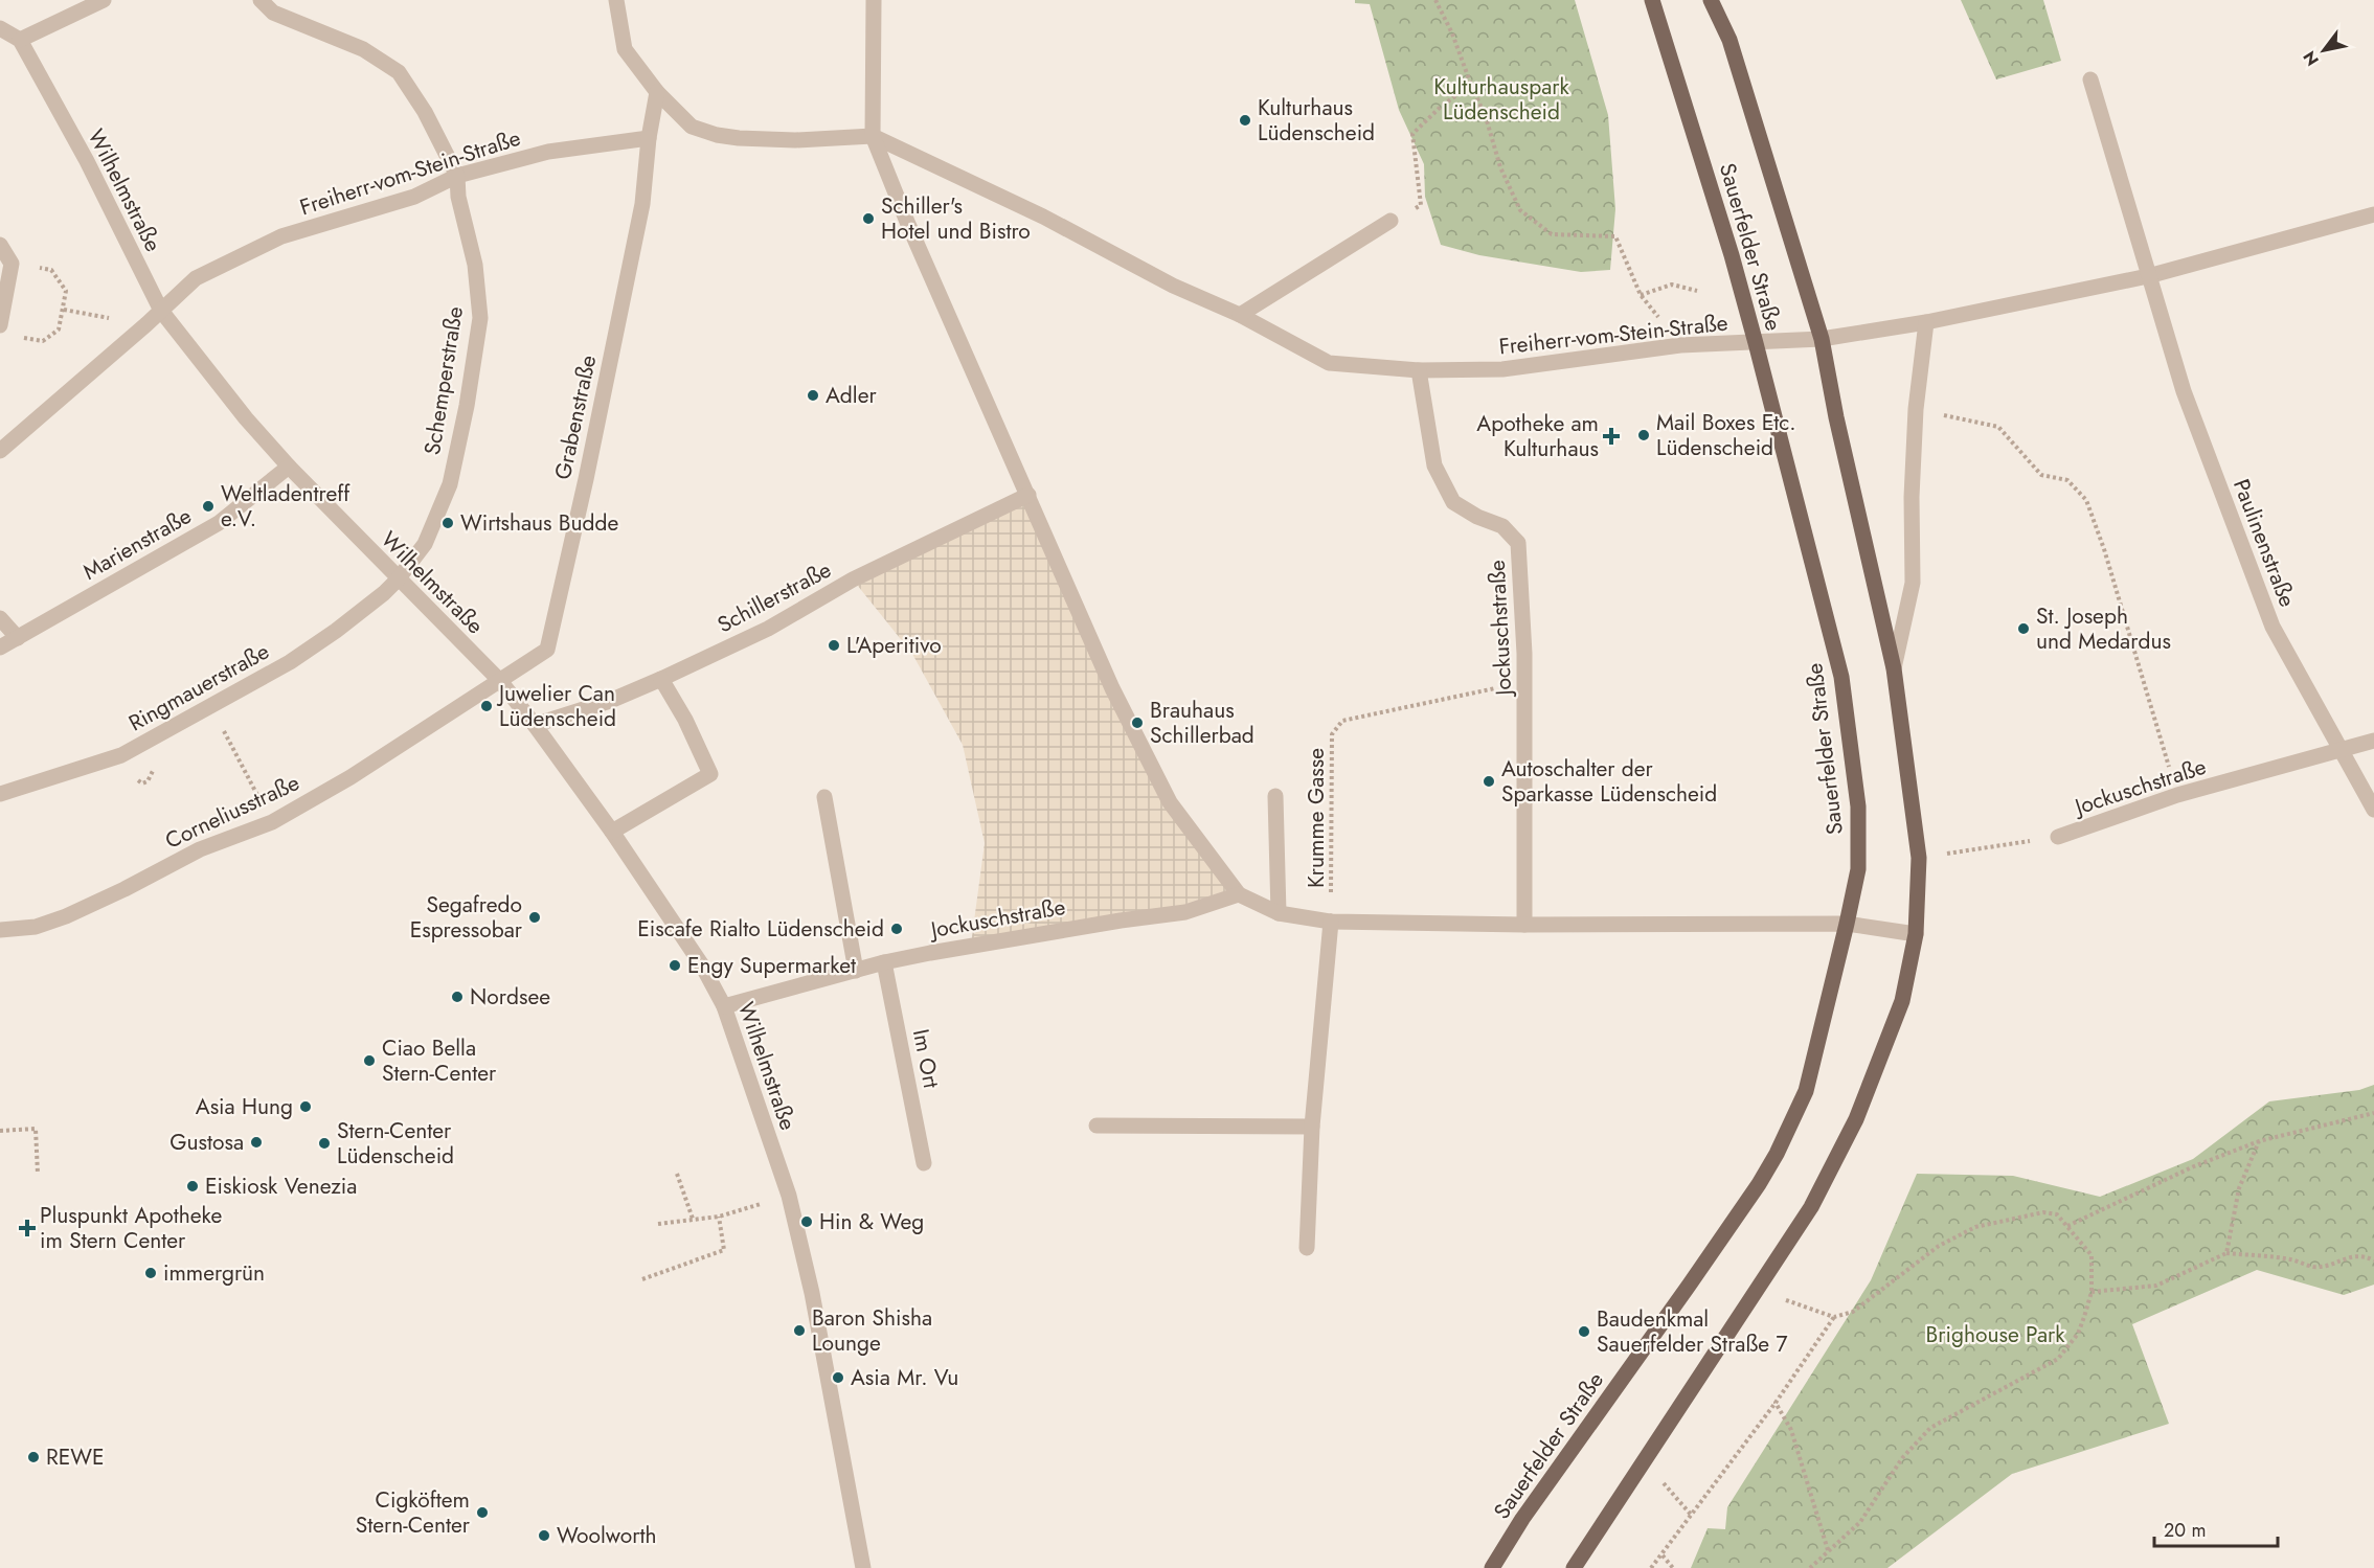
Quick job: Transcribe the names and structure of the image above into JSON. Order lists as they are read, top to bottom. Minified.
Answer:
{"streets":{"main road":["Sauerfelder Straße"],"street":["Freiherr-vom-Stein-Straße","Wilhelmstraße","Schemperstraße","Grabenstraße","Paulinenstraße","Marienstraße","Schillerstraße","Jockuschstraße","Ringmauerstraße","Corneliusstraße","Im Ort"],"path":["Krumme Gasse"]},"crossings":[["Freiherr-vom-Stein-Straße","Wilhelmstraße"],["Freiherr-vom-Stein-Straße","Sauerfelder Straße"],["Freiherr-vom-Stein-Straße","Schemperstraße"],["Freiherr-vom-Stein-Straße","Grabenstraße"],["Freiherr-vom-Stein-Straße","Paulinenstraße"],["Freiherr-vom-Stein-Straße","Jockuschstraße"],["Wilhelmstraße","Schemperstraße"],["Wilhelmstraße","Grabenstraße"],["Wilhelmstraße","Marienstraße"],["Wilhelmstraße","Schillerstraße"],["Wilhelmstraße","Jockuschstraße"],["Wilhelmstraße","Ringmauerstraße"],["Wilhelmstraße","Corneliusstraße"],["Sauerfelder Straße","Jockuschstraße"],["Schemperstraße","Ringmauerstraße"],["Grabenstraße","Corneliusstraße"],["Paulinenstraße","Jockuschstraße"],["Jockuschstraße","Im Ort"]],"parks":["Kulturhauspark Lüdenscheid","Brighouse Park"],"places":{"other":["Kulturhaus Lüdenscheid","Schiller's Hotel und Bistro","Adler","Mail Boxes Etc. Lüdenscheid","Weltladentreff e.V.","Wirtshaus Budde","St. Joseph und Medardus","L'Aperitivo","Juwelier Can Lüdenscheid","Brauhaus Schillerbad","Autoschalter der Sparkasse Lüdenscheid","Segafredo Espressobar","Eiscafe Rialto Lüdenscheid","Engy Supermarket","Nordsee","Ciao Bella Stern-Center","Asia Hung","Gustosa","Stern-Center Lüdenscheid","Eiskiosk Venezia","Hin & Weg","immergrün","Baron Shisha Lounge","Baudenkmal Sauerfelder Straße 7","Asia Mr. Vu","REWE","Cigköftem Stern-Center","Woolworth"],"health":["Apotheke am Kulturhaus","Pluspunkt Apotheke im Stern Center"]},"scale_bar":"20 m","north":"bottom left"}
